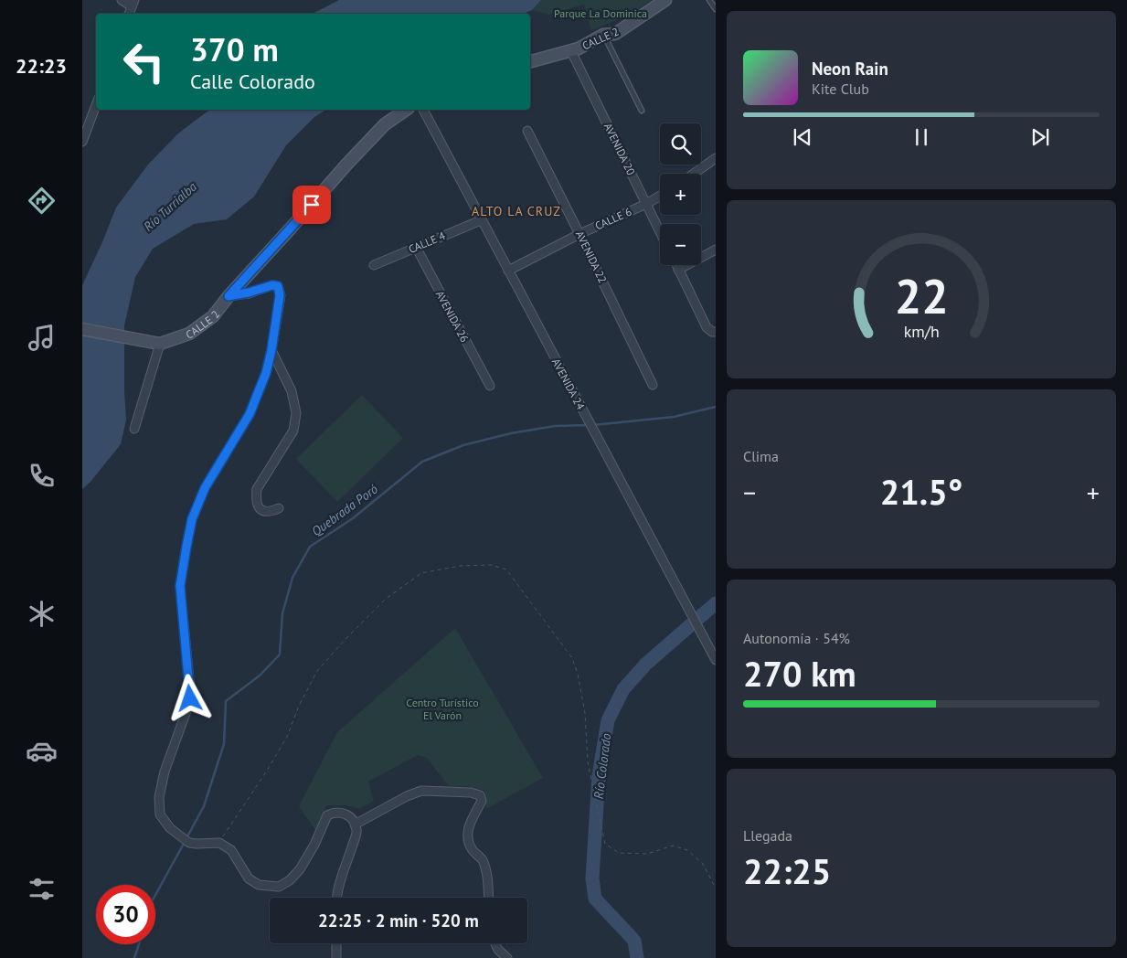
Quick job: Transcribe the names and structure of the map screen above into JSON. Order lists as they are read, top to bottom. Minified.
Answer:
{"streets":{"main road":["CALLE 2"],"street":["AVENIDA 20","CALLE 6","CALLE 4","AVENIDA 22","AVENIDA 26","AVENIDA 24"]},"crossings":[["CALLE 2","AVENIDA 20"],["AVENIDA 20","CALLE 6"],["CALLE 6","AVENIDA 22"],["CALLE 6","AVENIDA 24"],["CALLE 4","AVENIDA 26"],["CALLE 4","AVENIDA 24"]],"districts":["ALTO LA CRUZ"],"water":["Río Turrialba","Quebrada Poró","Río Colorado"],"parks":["Parque La Dominica","Centro Turístico El Varón"],"page":{"tabs":"22:23","turn":["370 m","Calle Colorado"],"song":["Neon Rain","Kite Club"],"map_buttons":["+","−"],"tile":["Clima",["Autonomía · 54%","270 km"],["Llegada","22:25"]],"heat":["−","21.5°","+"],"limit":"30","trip":"22:25 · 2 min · 520 m","gauge":["22","km/h"]}}
